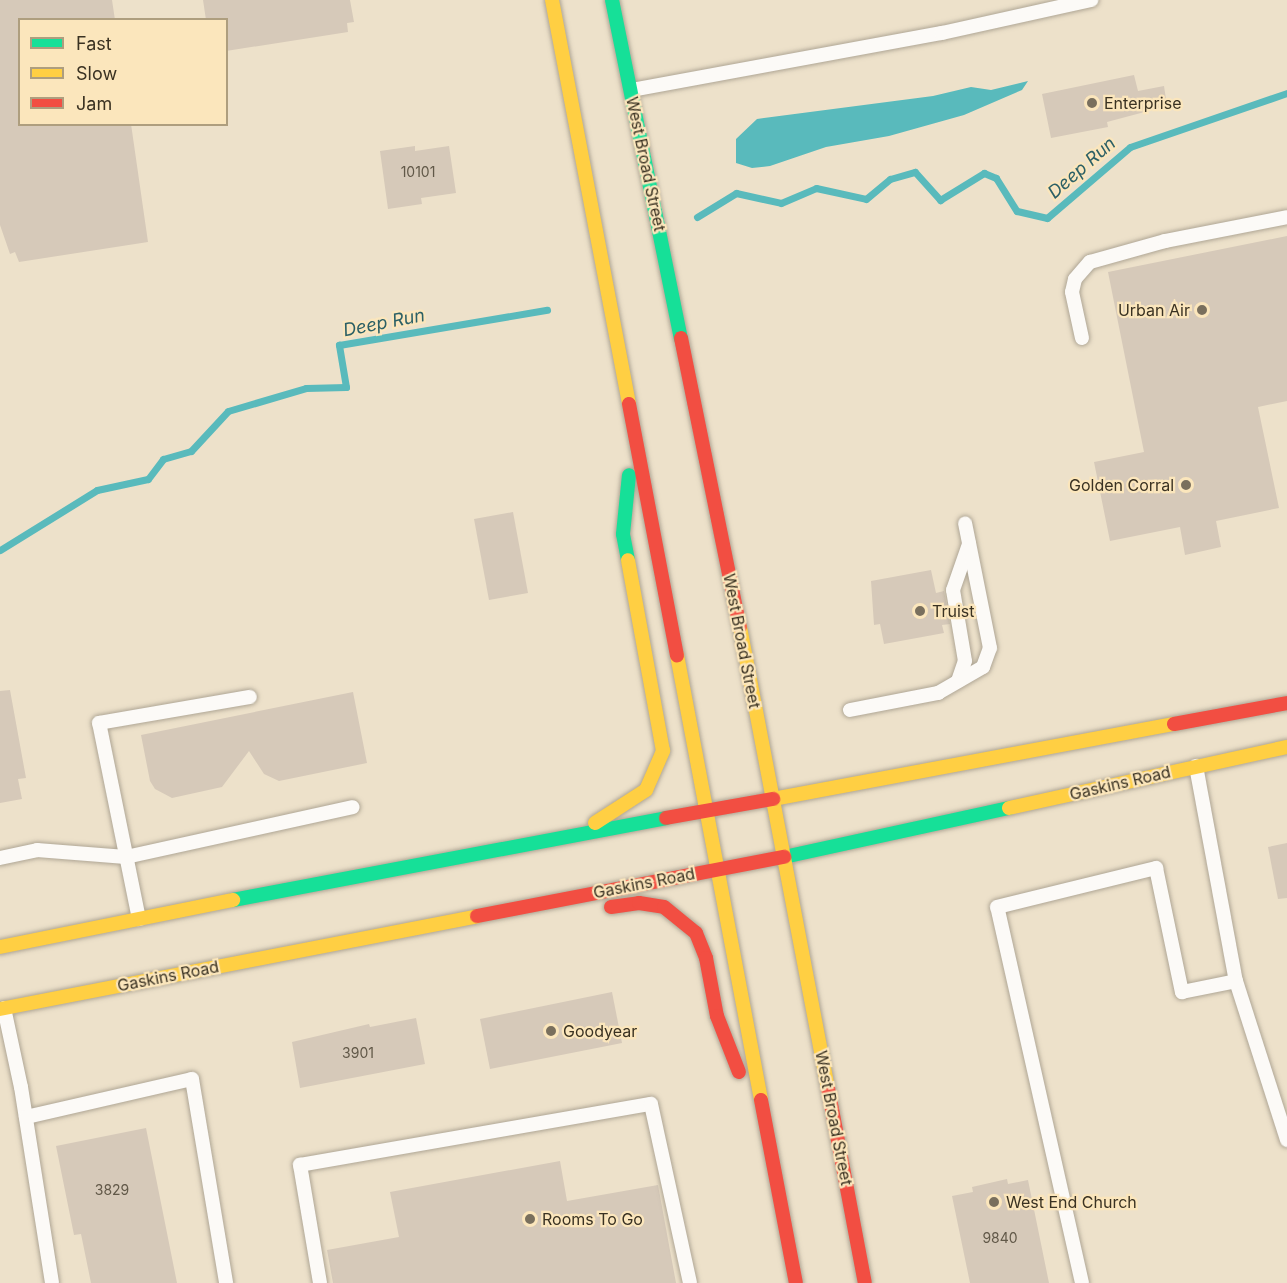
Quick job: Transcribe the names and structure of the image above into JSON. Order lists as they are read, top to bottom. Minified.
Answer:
{"streets":{"main road":["West Broad Street","Gaskins Road"]},"crossings":[["West Broad Street","Gaskins Road"]],"water":["Deep Run"],"places":["Enterprise","Urban Air","Golden Corral","Truist","Goodyear","West End Church","Rooms To Go"],"house_numbers":["10101","3901","3829","9840"],"legend":["Fast","Slow","Jam"]}
